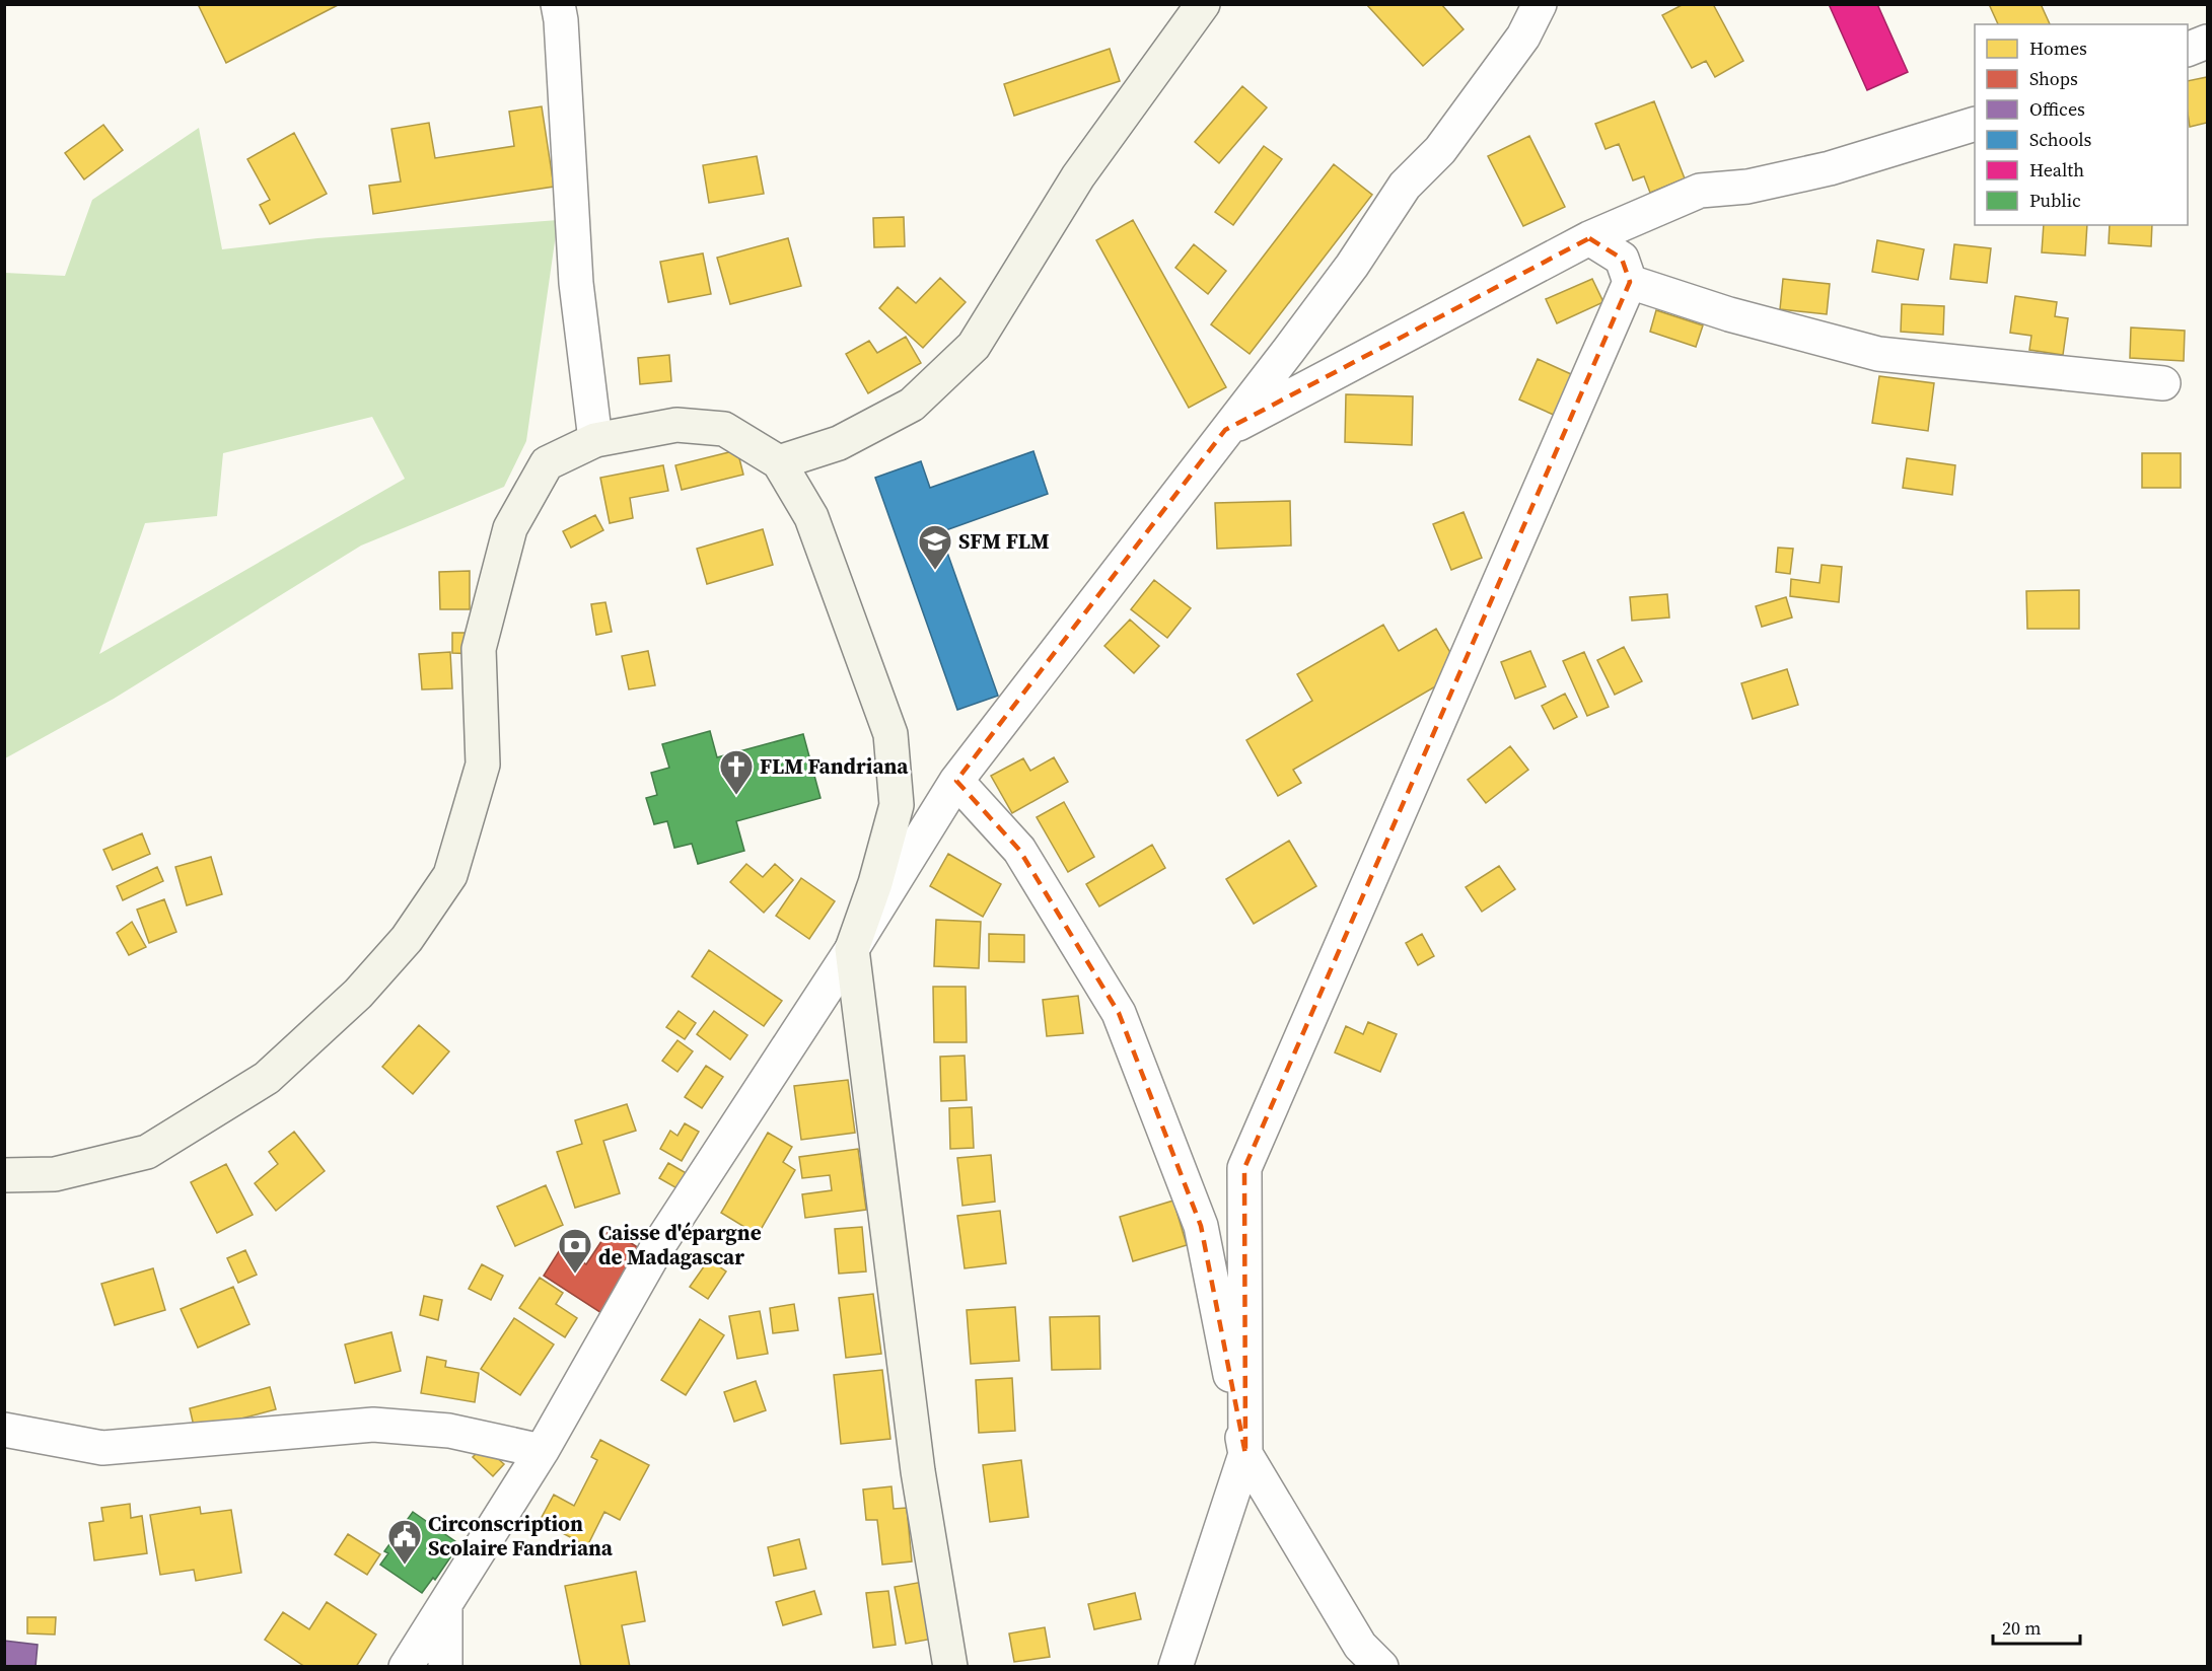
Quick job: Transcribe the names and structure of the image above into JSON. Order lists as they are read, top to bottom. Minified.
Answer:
{"places":{"school or university":["SFM FLM"],"church":["FLM Fandriana"],"bank":["Caisse d'épargne de Madagascar"],"public building":["Circonscription Scolaire Fandriana"]},"legend":["Homes","Shops","Offices","Schools","Health","Public"],"scale_bar":"20 m"}
